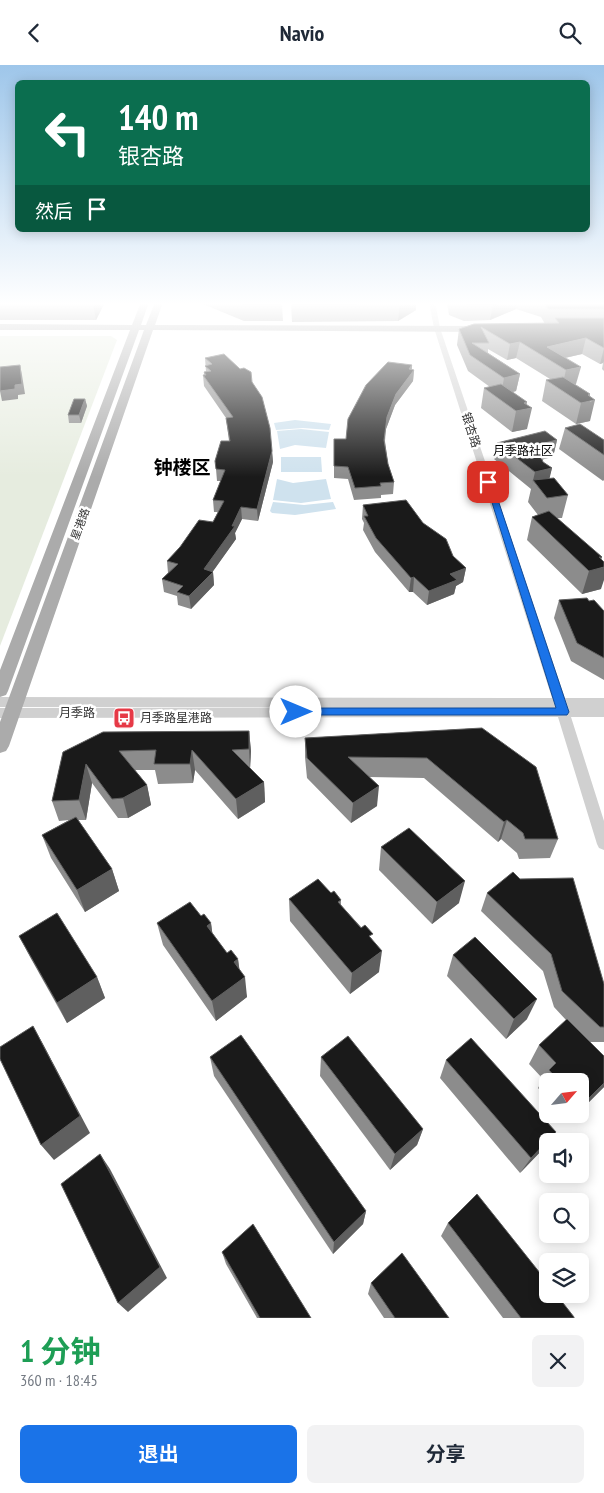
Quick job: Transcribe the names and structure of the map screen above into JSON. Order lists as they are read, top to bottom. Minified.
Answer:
{"streets":{"main road":["星港路"],"street":["银杏路","月季路"]},"crossings":[["银杏路","月季路"],["星港路","月季路"]],"districts":["月季路社区","钟楼区"],"places":{"bus stop":["月季路星港路"]},"north":"top right","page":{"header":"Navio","turn":["140 m","银杏路"],"then":"然后","heading":["1 分钟","360 m · 18:45"],"buttons":["退出","分享"]}}
